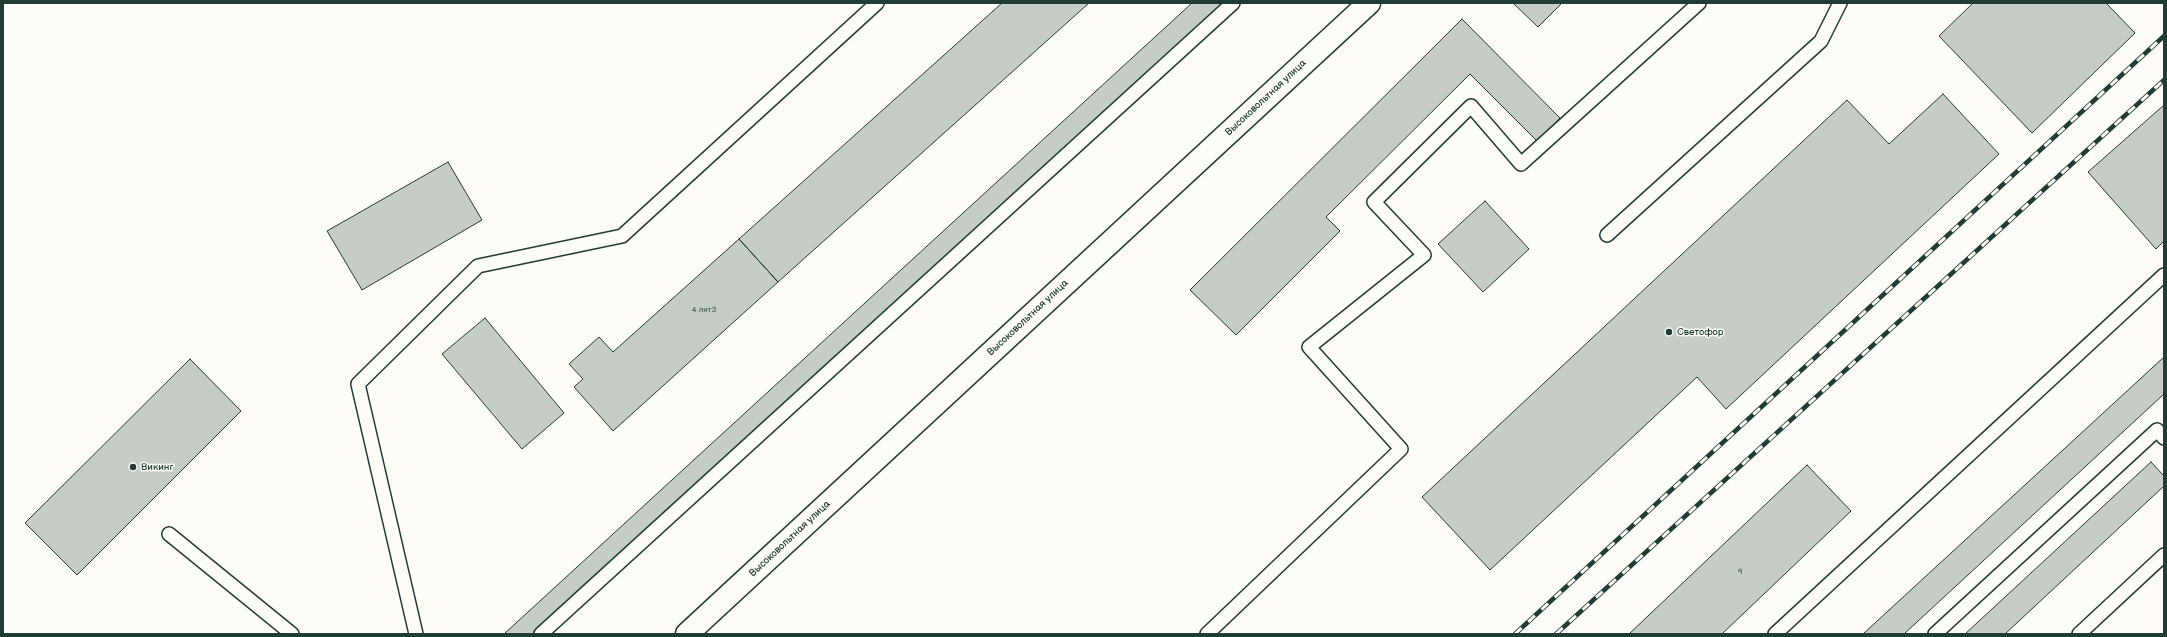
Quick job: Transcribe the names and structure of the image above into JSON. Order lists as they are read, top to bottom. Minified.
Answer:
{"streets":{"street":["Высоковольтная улица"]},"places":["Светофор","Викинг"],"house_numbers":["4 лит3","9"]}
